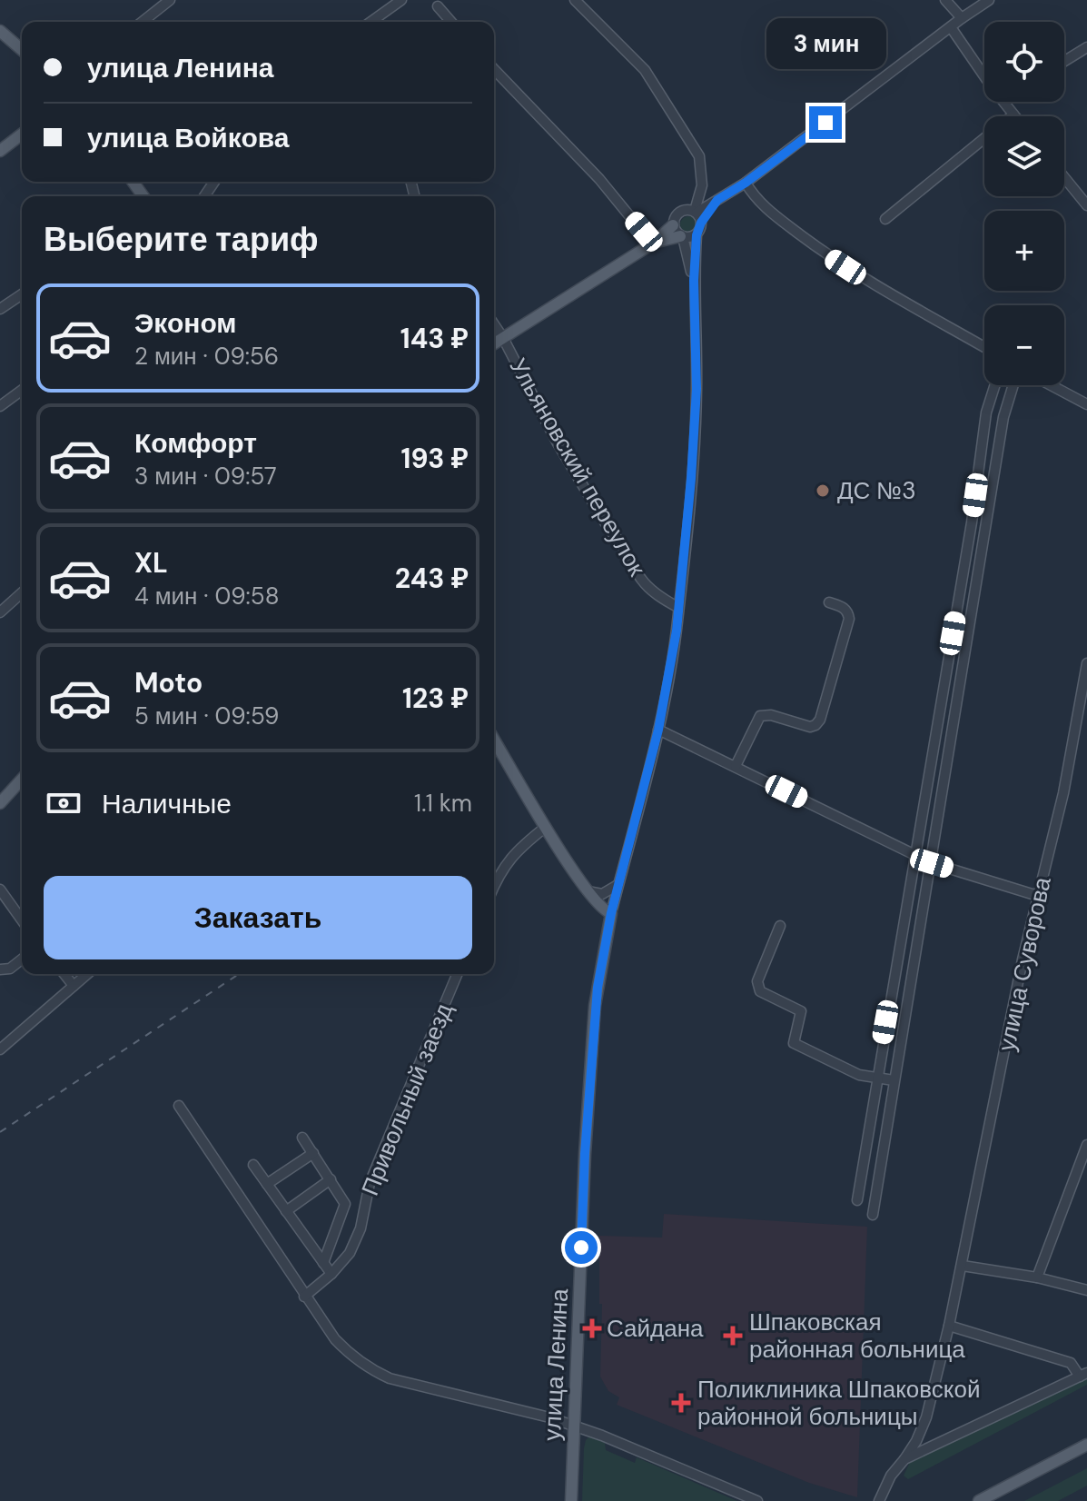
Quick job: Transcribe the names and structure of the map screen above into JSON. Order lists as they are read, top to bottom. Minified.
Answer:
{"streets":{"main road":["улица Ленина"],"street":["Ульяновский переулок","улица Суворова","Привольный заезд"]},"crossings":[["Ульяновский переулок","улица Ленина"]],"places":{"other":["ДС №3"],"health":["Сайдана","Шпаковская районная больница","Поликлиника Шпаковской районной больницы"]},"page":{"bubble":"3 мин","map_buttons":["+","−"],"banner":["улица Ленина","улица Войкова"],"heading":"Выберите тариф","list":[{"name":"Эконом","note":"2 мин · 09:56","value":"143 ₽"},{"name":"Комфорт","note":"3 мин · 09:57","value":"193 ₽"},{"name":"XL","note":"4 мин · 09:58","value":"243 ₽"},{"name":"Moto","note":"5 мин · 09:59","value":"123 ₽"}],"pay":["Наличные","1.1 km"],"buttons":"Заказать"}}
